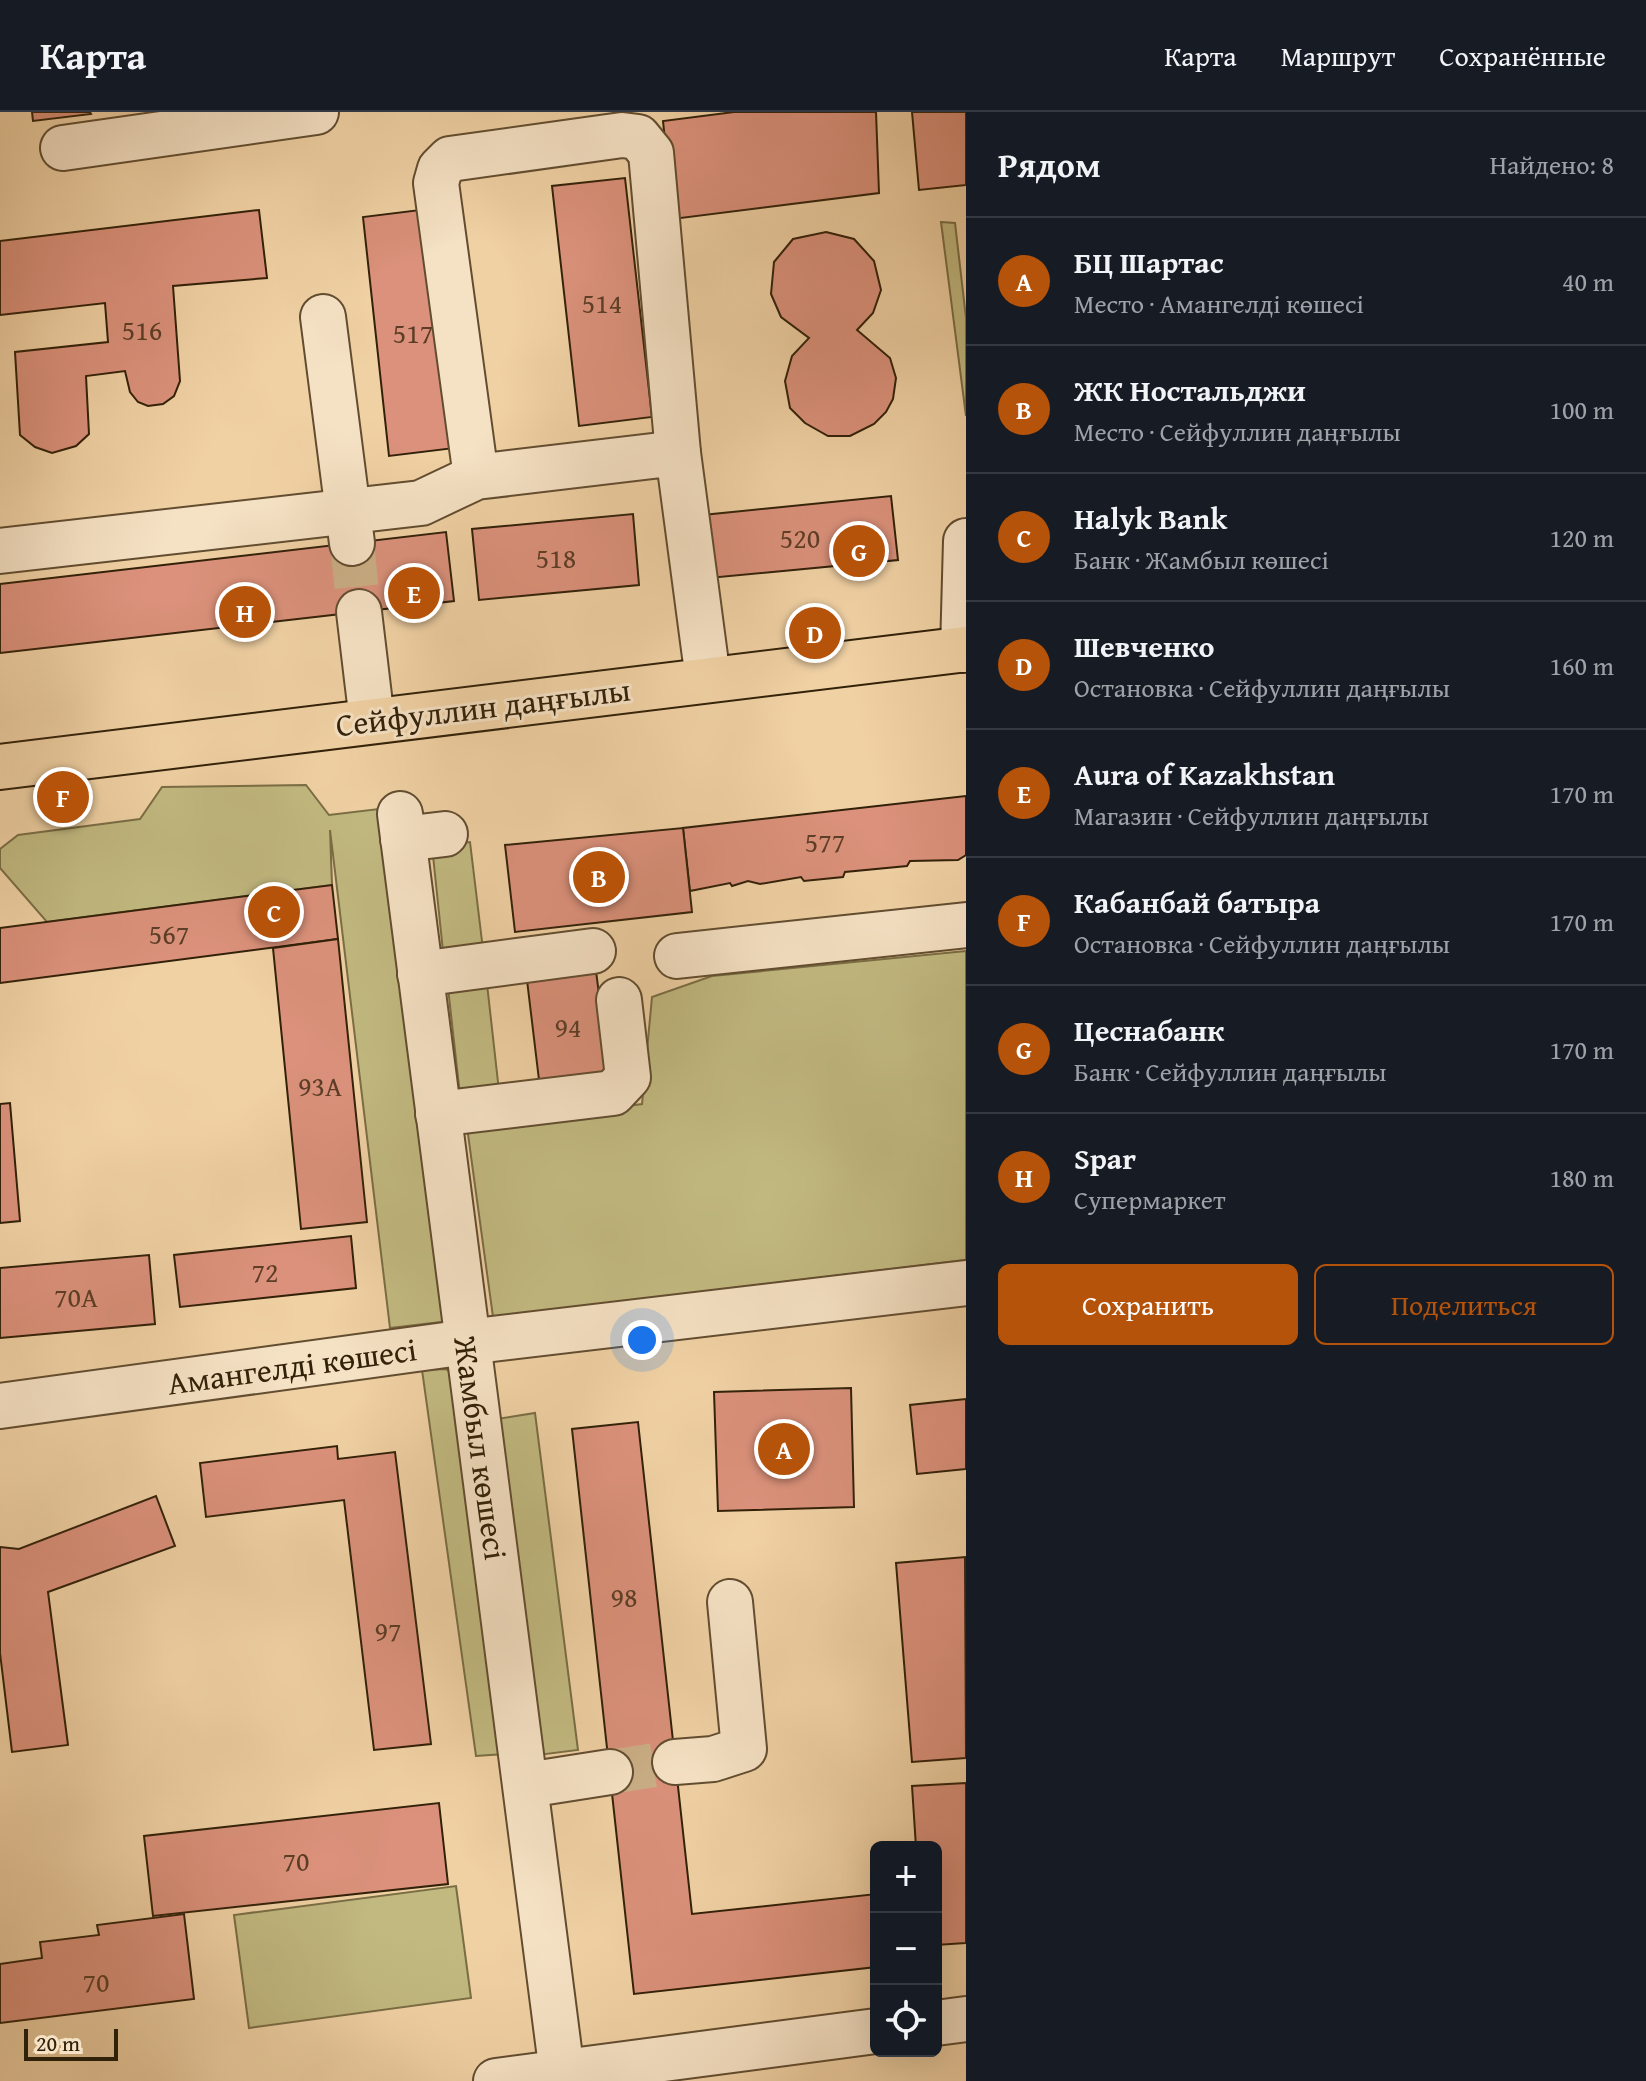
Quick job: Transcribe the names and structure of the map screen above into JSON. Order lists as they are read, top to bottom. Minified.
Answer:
{"streets":{"main road":["Сейфуллин даңғылы"],"street":["Амангелді көшесі","Жамбыл көшесі"]},"crossings":[["Амангелді көшесі","Жамбыл көшесі"]],"house_numbers":["514","516","517","520","518","577","567","94","93А","72","70А","98","97","70","70"],"scale_bar":"20 m","page":{"header":"Карта","nav":["Карта","Маршрут","Сохранённые"],"heading":["Рядом","Найдено: 8"],"list":[{"mark":"A","name":"БЦ Шартас","note":"Место · Амангелді көшесі","value":"40 m"},{"mark":"B","name":"ЖК Ностальджи","note":"Место · Сейфуллин даңғылы","value":"100 m"},{"mark":"C","name":"Halyk Bank","note":"Банк · Жамбыл көшесі","value":"120 m"},{"mark":"D","name":"Шевченко","note":"Остановка · Сейфуллин даңғылы","value":"160 m"},{"mark":"E","name":"Aura of Kazakhstan","note":"Магазин · Сейфуллин даңғылы","value":"170 m"},{"mark":"F","name":"Кабанбай батыра","note":"Остановка · Сейфуллин даңғылы","value":"170 m"},{"mark":"G","name":"Цеснабанк","note":"Банк · Сейфуллин даңғылы","value":"170 m"},{"mark":"H","name":"Spar","note":"Супермаркет","value":"180 m"}],"pins":["G","E","H","D","F","B","C","A"],"buttons":["Сохранить","Поделиться"],"map_buttons":["+","−"],"scale":"20 m"}}
